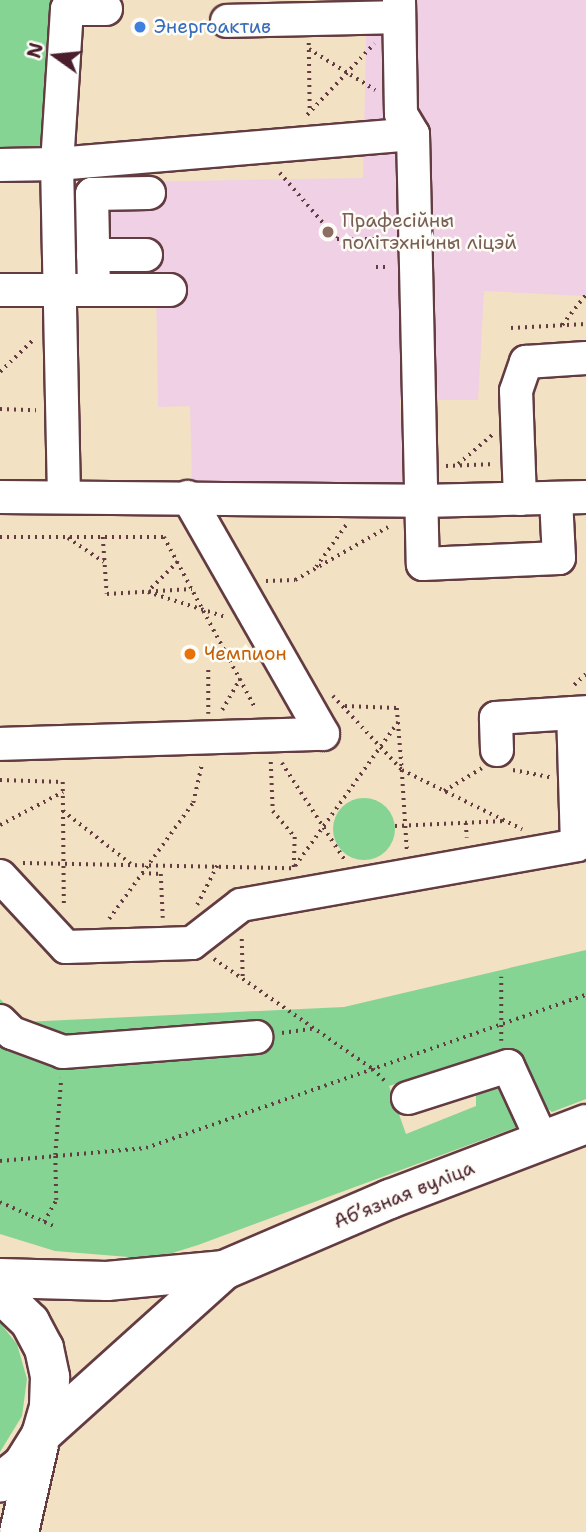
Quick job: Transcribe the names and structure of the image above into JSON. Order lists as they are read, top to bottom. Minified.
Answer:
{"streets":{"main road":["Абʼязная вуліца"]},"places":["Энергоактив","Прафесійны політэхнічны ліцэй","Чемпион"],"north":"left"}
